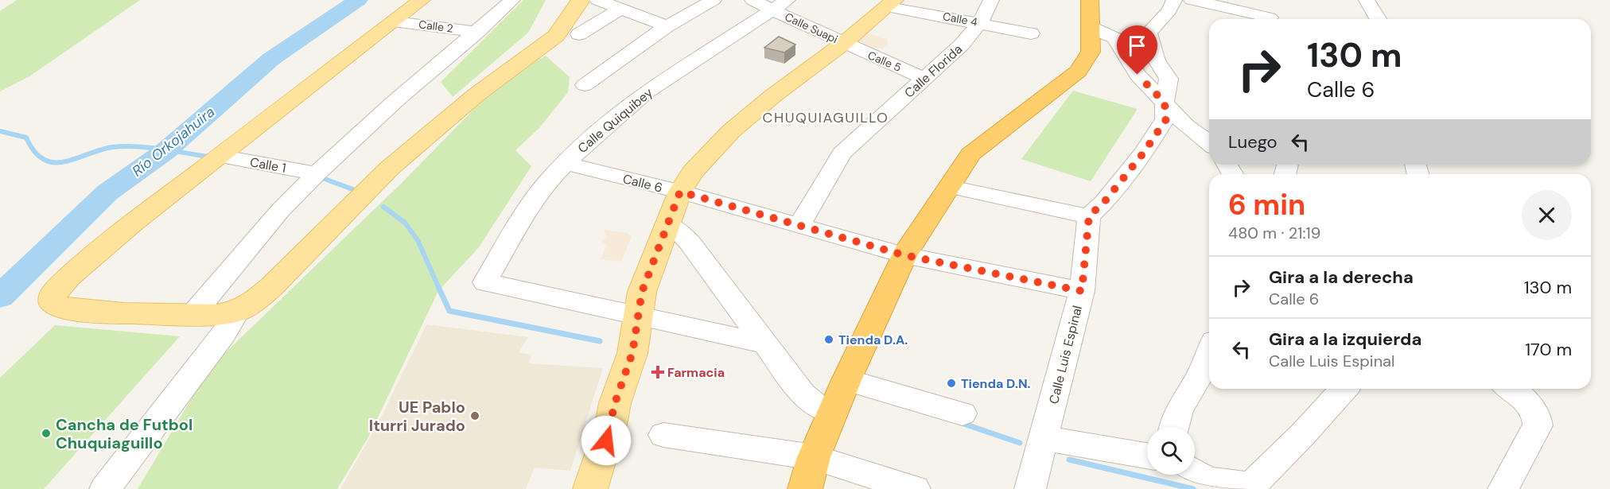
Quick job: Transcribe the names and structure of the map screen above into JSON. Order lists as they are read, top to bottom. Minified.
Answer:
{"streets":{"street":["Calle 4","Calle 2","Calle Suapi","Calle 5","Calle Florida","Calle Quiquibey","Calle 1","Calle 6","Calle Luis Espinal"]},"crossings":[["Calle 4","Calle Florida"],["Calle Suapi","Calle 5"],["Calle Suapi","Calle Quiquibey"],["Calle 5","Calle Florida"],["Calle Florida","Calle 6"],["Calle Quiquibey","Calle 6"],["Calle 6","Calle Luis Espinal"]],"districts":["CHUQUIAGUILLO"],"water":["Río Orkojahuira"],"places":{"other":["Tienda D.A.","Tienda D.N.","UE Pablo Iturri Jurado","Cancha de Futbol Chuquiaguillo"],"health":["Farmacia"]},"page":{"turn":["130 m","Calle 6"],"then":"Luego","heading":["6 min","480 m · 21:19"],"list":[{"name":"Gira a la derecha","note":"Calle 6","value":"130 m"},{"name":"Gira a la izquierda","note":"Calle Luis Espinal","value":"170 m"}]}}
